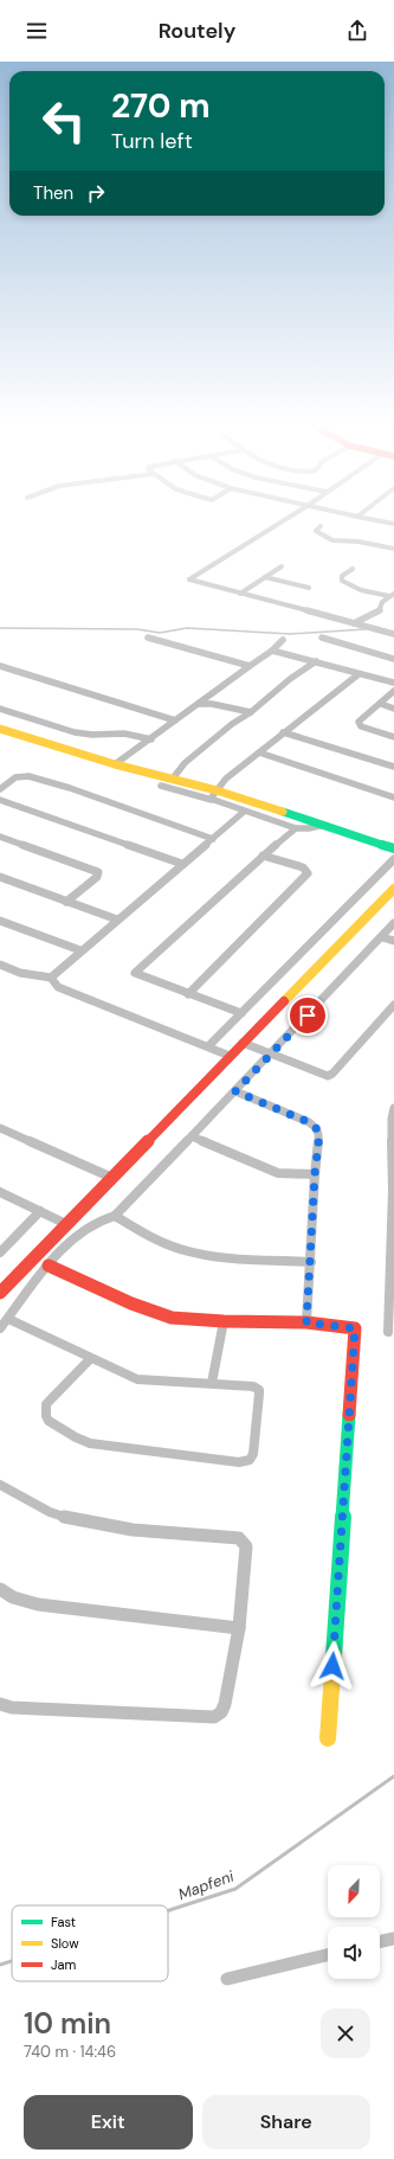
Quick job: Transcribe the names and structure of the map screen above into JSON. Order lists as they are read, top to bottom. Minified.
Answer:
{"water":["Mapfeni"],"legend":["Fast","Slow","Jam"],"north":"bottom left","page":{"header":"Routely","turn":["270 m","Turn left"],"then":"Then","heading":["10 min","740 m · 14:46"],"buttons":["Exit","Share"]}}
